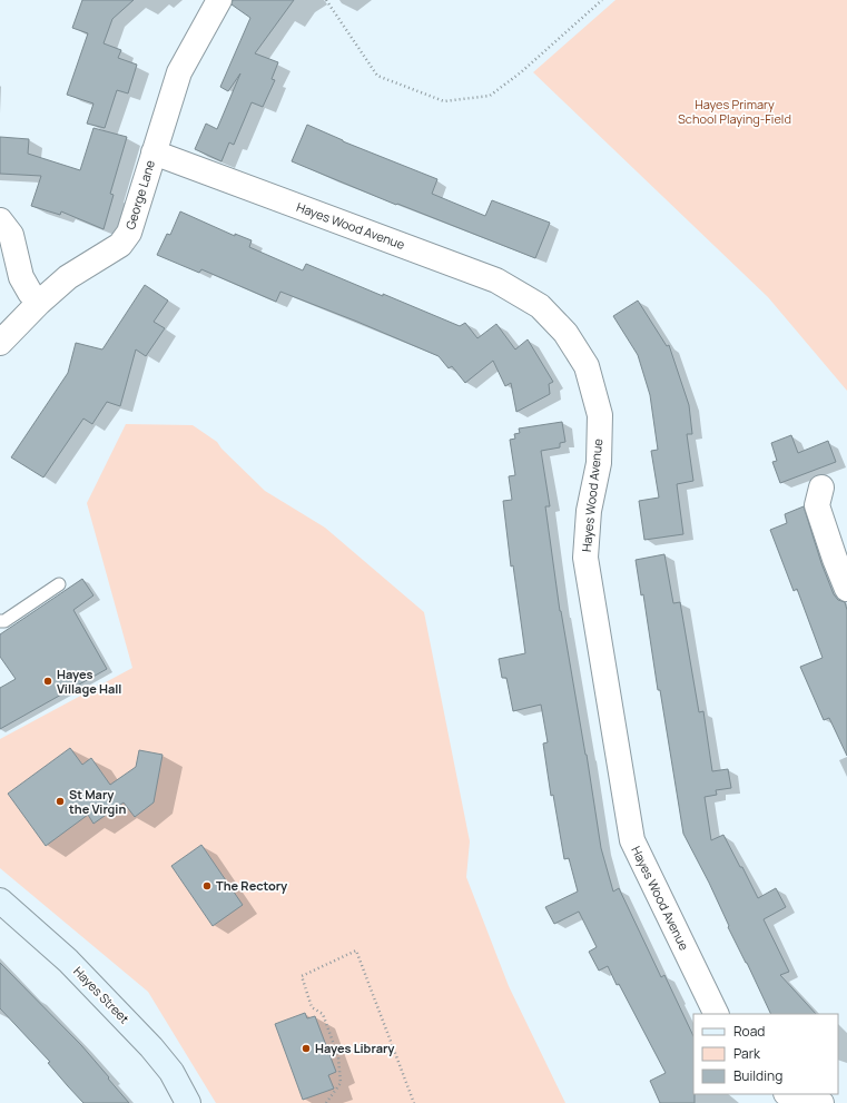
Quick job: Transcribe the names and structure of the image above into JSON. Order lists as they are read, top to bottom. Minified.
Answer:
{"streets":{"main road":["Hayes Street"],"street":["George Lane","Hayes Wood Avenue"]},"crossings":[["George Lane","Hayes Wood Avenue"]],"parks":["Hayes Primary School Playing-Field"],"places":["Hayes Village Hall","St Mary the Virgin","The Rectory","Hayes Library"],"legend":["Road","Park","Building"]}
